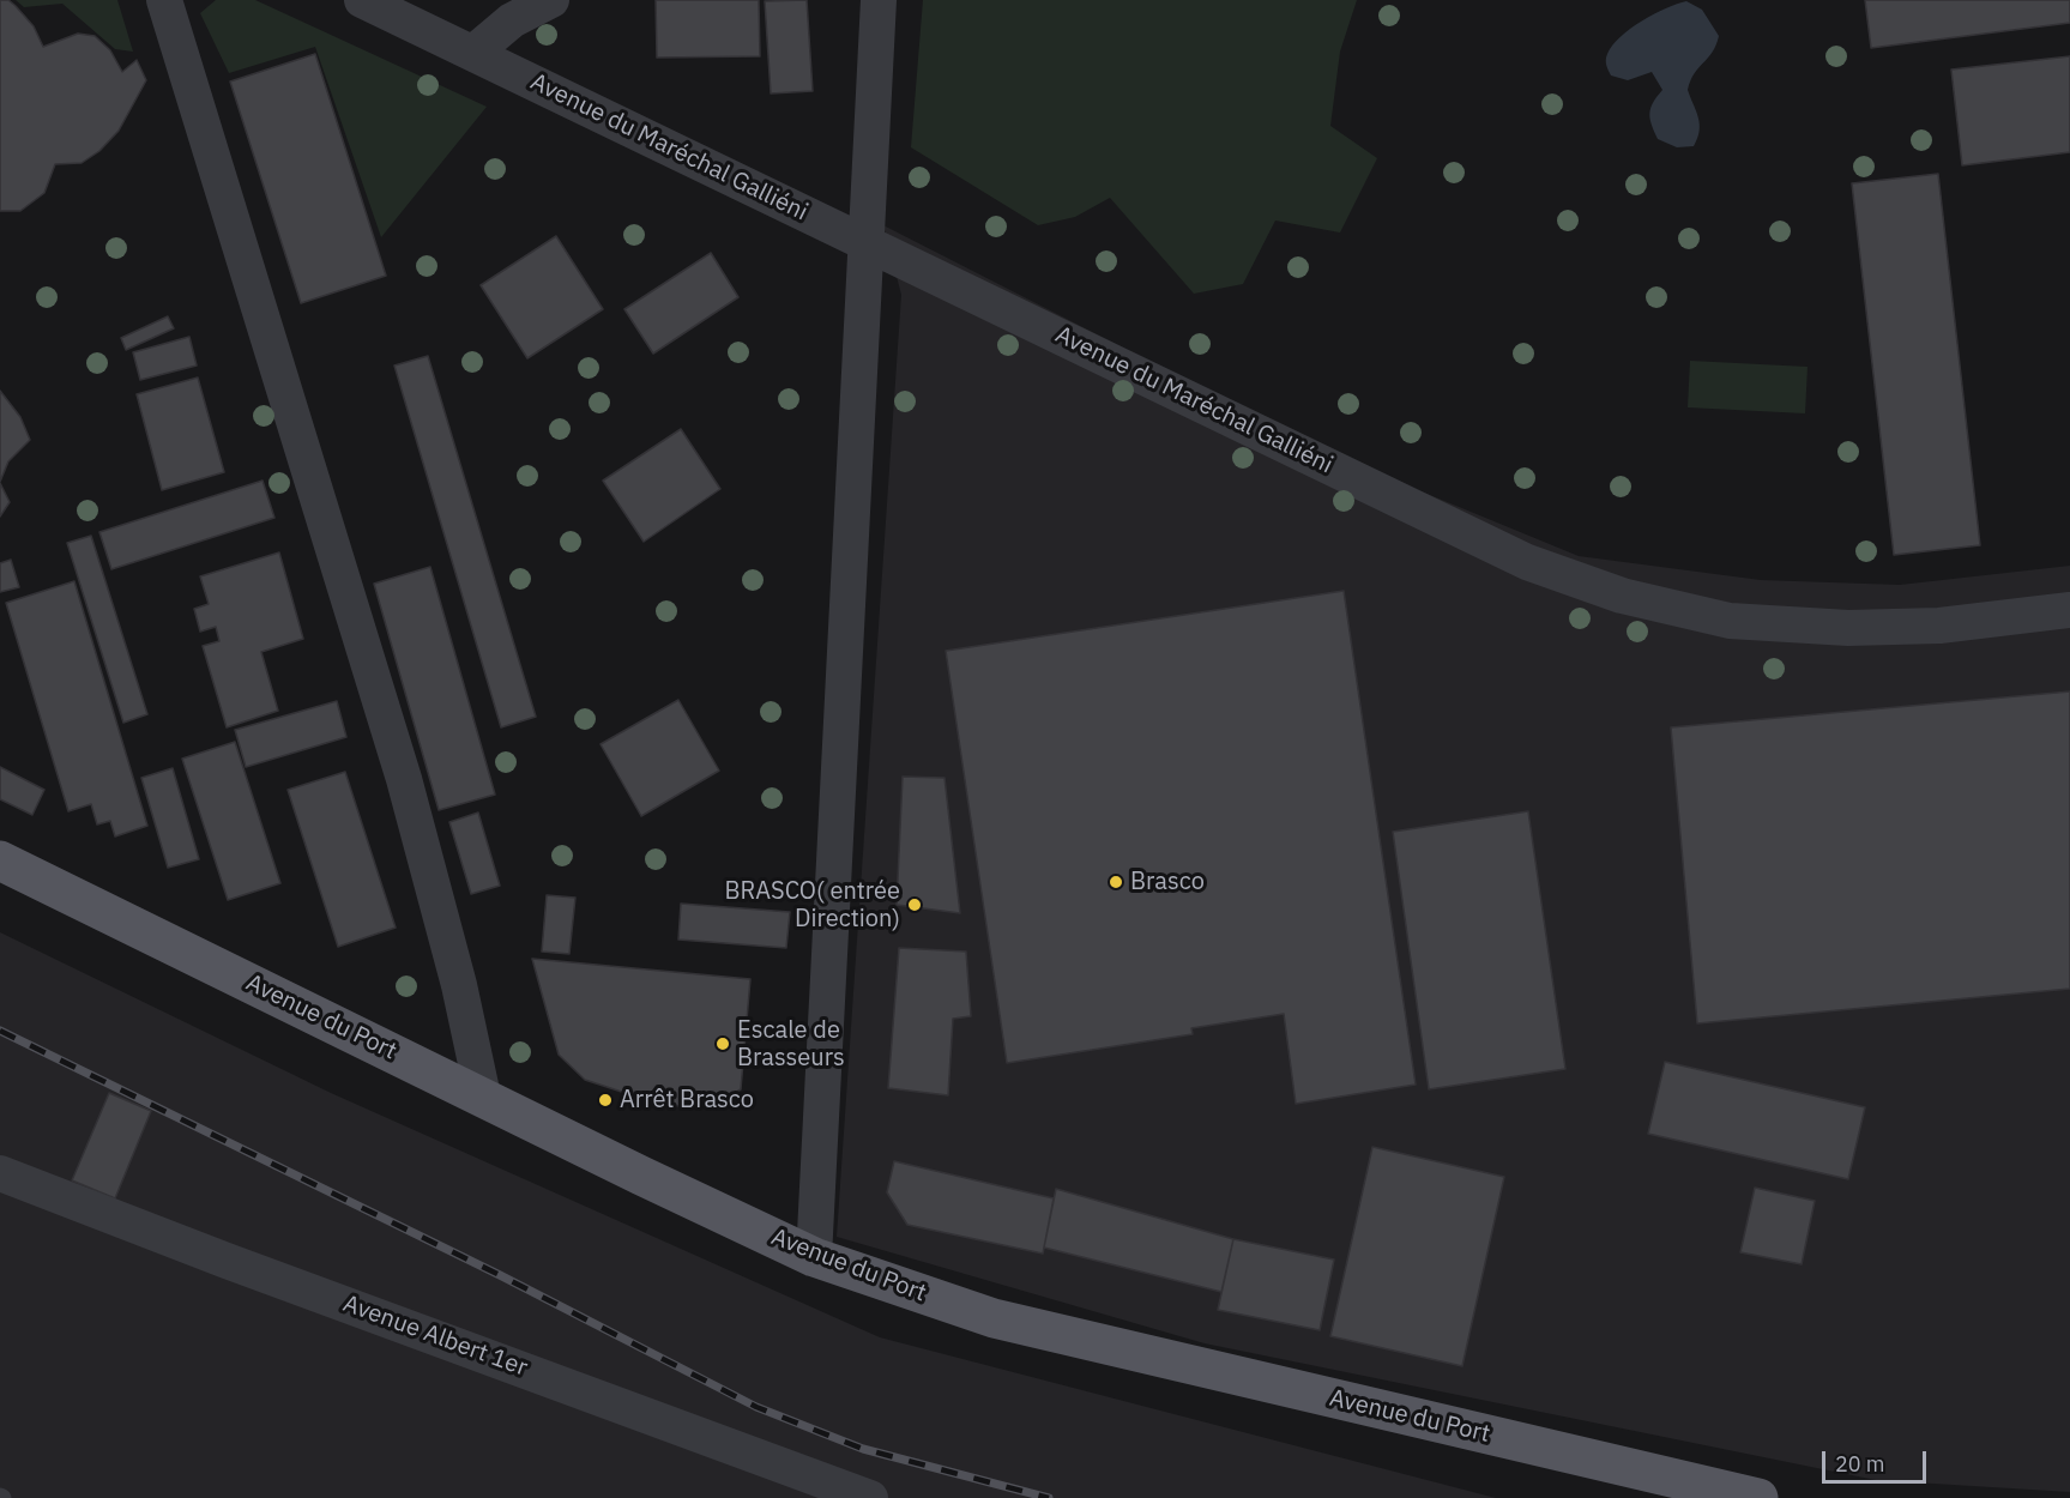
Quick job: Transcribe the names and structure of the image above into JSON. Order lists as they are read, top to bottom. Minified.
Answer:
{"streets":{"main road":["Avenue du Port"],"street":["Avenue du Maréchal Galliéni","Avenue Albert 1er"]},"places":["Brasco","BRASCO( entrée Direction)","Escale de Brasseurs","Arrêt Brasco"],"scale_bar":"20 m"}
